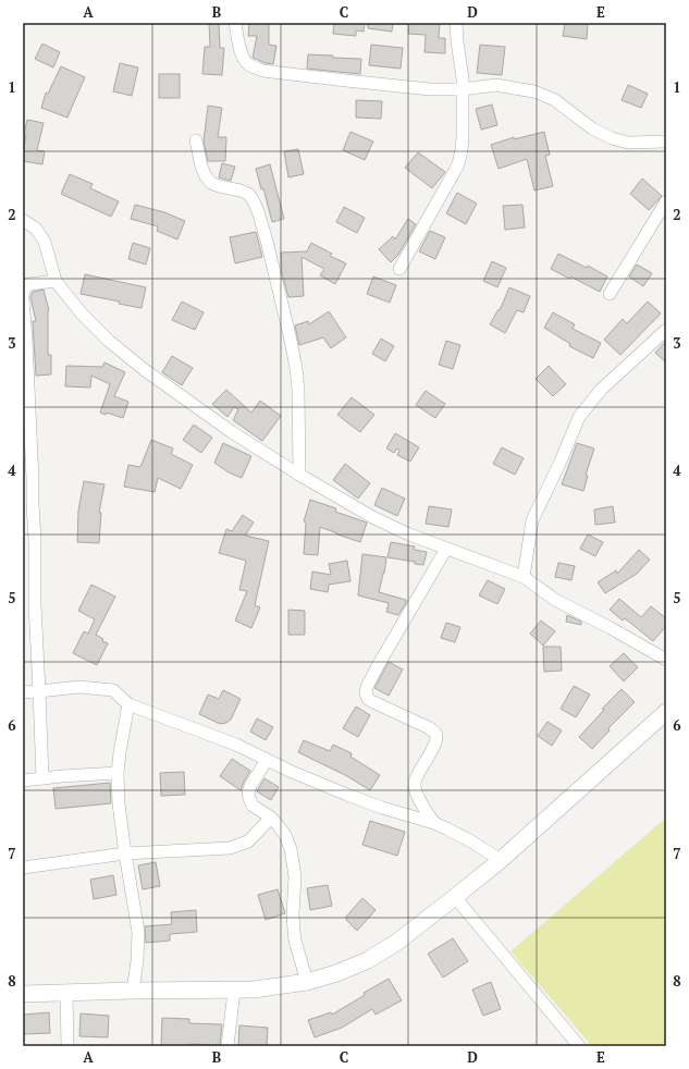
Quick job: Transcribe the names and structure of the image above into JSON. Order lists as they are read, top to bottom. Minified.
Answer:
{"grid":{"columns":["A","B","C","D","E"],"rows":["1","2","3","4","5","6","7","8"]}}
